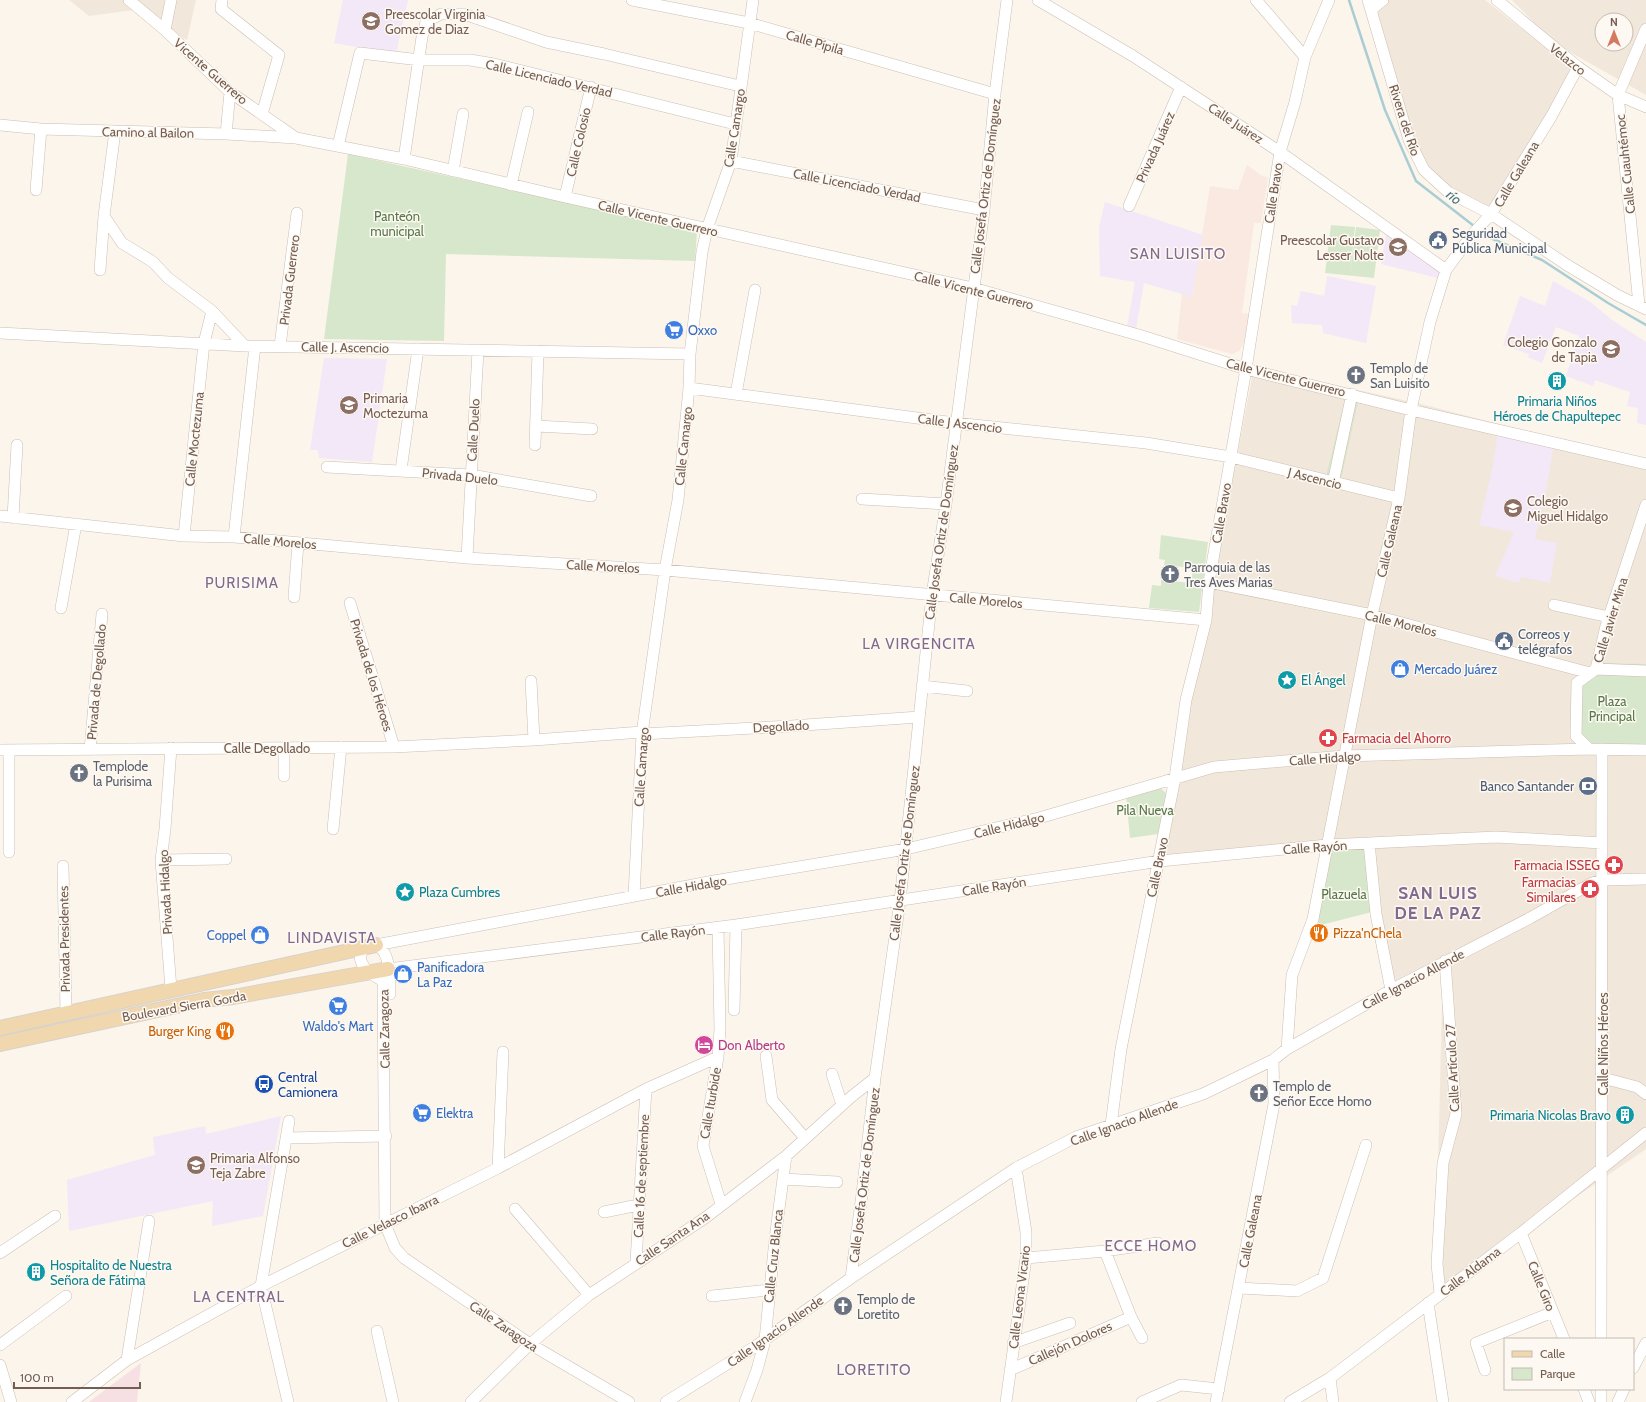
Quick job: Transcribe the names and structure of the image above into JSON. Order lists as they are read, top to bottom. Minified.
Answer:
{"streets":{"main road":["Boulevard Sierra Gorda"],"street":["Calle Pípila","Velazco","Vicente Guerrero","Calle Licenciado Verdad","Rivera del Río","Calle Juárez","Calle Camargo","Camino al Bailon","Calle Colosio","Privada Juárez","Calle Cuauhtémoc","Calle Galeana","Calle Josefa Ortiz de Domínguez","Calle Bravo","Calle Vicente Guerrero","Privada Guerrero","Calle J. Ascencio","Calle J Ascencio","Calle Duelo","Calle Moctezuma","Privada Duelo","J Ascencio","Calle Morelos","Calle Javier Mina","Privada de los Héroes","Privada de Degollado","Degollado","Calle Degollado","Calle Hidalgo","Calle Rayón","Privada Hidalgo","Privada Presidentes","Calle Ignacio Allende","Calle Zaragoza","Calle Niños Héroes","Calle Artículo 27","Calle Iturbide","Calle 16 de septiembre","Calle Velasco Ibarra","Calle Santa Ana","Calle Cruz Blanca","Calle Aldama","Calle Giro","Calle Leona Vicario","Callejón Dolores"]},"crossings":[["Calle Pípila","Calle Camargo"],["Calle Pípila","Calle Josefa Ortiz de Domínguez"],["Velazco","Calle Cuauhtémoc"],["Velazco","Calle Galeana"],["Vicente Guerrero","Camino al Bailon"],["Vicente Guerrero","Calle Vicente Guerrero"],["Calle Licenciado Verdad","Calle Camargo"],["Calle Licenciado Verdad","Calle Colosio"],["Calle Licenciado Verdad","Calle Josefa Ortiz de Domínguez"],["Calle Licenciado Verdad","Calle Vicente Guerrero"],["Rivera del Río","Calle Cuauhtémoc"],["Rivera del Río","Calle Galeana"],["Calle Juárez","Privada Juárez"],["Calle Juárez","Calle Galeana"],["Calle Juárez","Calle Bravo"],["Calle Camargo","Calle Vicente Guerrero"],["Calle Camargo","Calle J. Ascencio"],["Calle Camargo","Calle J Ascencio"],["Calle Camargo","Calle Morelos"],["Calle Camargo","Degollado"],["Calle Camargo","Calle Hidalgo"],["Camino al Bailon","Calle Vicente Guerrero"],["Calle Colosio","Calle Vicente Guerrero"],["Calle Galeana","Calle Vicente Guerrero"],["Calle Galeana","J Ascencio"],["Calle Galeana","Calle Morelos"],["Calle Galeana","Calle Hidalgo"],["Calle Galeana","Calle Rayón"],["Calle Galeana","Calle Ignacio Allende"],["Calle Josefa Ortiz de Domínguez","Calle Vicente Guerrero"],["Calle Josefa Ortiz de Domínguez","Calle J Ascencio"],["Calle Josefa Ortiz de Domínguez","Calle Morelos"],["Calle Josefa Ortiz de Domínguez","Degollado"],["Calle Josefa Ortiz de Domínguez","Calle Hidalgo"],["Calle Josefa Ortiz de Domínguez","Calle Rayón"],["Calle Josefa Ortiz de Domínguez","Calle Ignacio Allende"],["Calle Josefa Ortiz de Domínguez","Calle Santa Ana"],["Calle Bravo","Calle Vicente Guerrero"],["Calle Bravo","Calle J Ascencio"],["Calle Bravo","J Ascencio"],["Calle Bravo","Calle Morelos"],["Calle Bravo","Calle Hidalgo"],["Calle Bravo","Calle Rayón"],["Calle Bravo","Calle Ignacio Allende"],["Privada Guerrero","Calle J. Ascencio"],["Calle J. Ascencio","Calle Duelo"],["Calle J. Ascencio","Calle Moctezuma"],["Calle J Ascencio","J Ascencio"],["Calle Duelo","Privada Duelo"],["Calle Duelo","Calle Morelos"],["Calle Moctezuma","Calle Morelos"],["Calle Morelos","Calle Javier Mina"],["Calle Javier Mina","Calle Hidalgo"],["Privada de los Héroes","Calle Degollado"],["Privada de Degollado","Calle Degollado"],["Degollado","Calle Degollado"],["Calle Degollado","Privada Hidalgo"],["Calle Hidalgo","Calle Rayón"],["Calle Hidalgo","Boulevard Sierra Gorda"],["Calle Hidalgo","Calle Zaragoza"],["Calle Hidalgo","Calle Niños Héroes"],["Calle Rayón","Boulevard Sierra Gorda"],["Calle Rayón","Calle Zaragoza"],["Calle Rayón","Calle Niños Héroes"],["Calle Rayón","Calle Iturbide"],["Privada Hidalgo","Boulevard Sierra Gorda"],["Privada Presidentes","Boulevard Sierra Gorda"],["Calle Ignacio Allende","Calle Niños Héroes"],["Calle Ignacio Allende","Calle Artículo 27"],["Calle Ignacio Allende","Calle Cruz Blanca"],["Calle Ignacio Allende","Calle Leona Vicario"],["Boulevard Sierra Gorda","Calle Zaragoza"],["Calle Zaragoza","Calle Velasco Ibarra"],["Calle Zaragoza","Calle Santa Ana"],["Calle Niños Héroes","Calle Aldama"],["Calle Artículo 27","Calle Aldama"],["Calle Iturbide","Calle Velasco Ibarra"],["Calle Iturbide","Calle Santa Ana"],["Calle 16 de septiembre","Calle Velasco Ibarra"],["Calle 16 de septiembre","Calle Santa Ana"],["Calle Santa Ana","Calle Cruz Blanca"],["Calle Aldama","Calle Giro"],["Calle Leona Vicario","Callejón Dolores"]],"districts":["SAN LUISITO","PURISIMA","LA VIRGENCITA","SAN LUIS DE LA PAZ","LINDAVISTA","ECCE HOMO","LA CENTRAL","LORETITO"],"water":["río"],"parks":["Panteón municipal","Plaza Principal","Pila Nueva","Plazuela"],"places":{"school or university":["Preescolar Virginia Gomez de Diaz","Preescolar Gustavo Lesser Nolte","Colegio Gonzalo de Tapia","Primaria Moctezuma","Colegio Miguel Hidalgo","Primaria Alfonso Teja Zabre"],"public building":["Seguridad Pública Municipal","Correos y telégrafos"],"supermarket":["Oxxo","Waldo's Mart","Elektra"],"church":["Templo de San Luisito","Parroquia de las Tres Aves Marias","Templode la Purisima","Templo de Señor Ecce Homo","Templo de Loretito"],"building":["Primaria Niños Héroes de Chapultepec","Primaria Nicolas Bravo","Hospitalito de Nuestra Señora de Fátima"],"shop":["Mercado Juárez","Coppel","Panificadora La Paz"],"place":["El Ángel","Plaza Cumbres"],"pharmacy":["Farmacia del Ahorro","Farmacia ISSEG","Farmacias Similares"],"bank":["Banco Santander"],"restaurant":["Pizza'nChela","Burger King"],"hotel":["Don Alberto"],"bus stop":["Central Camionera"]},"legend":["Calle","Parque"],"scale_bar":"100 m","north":"top"}
